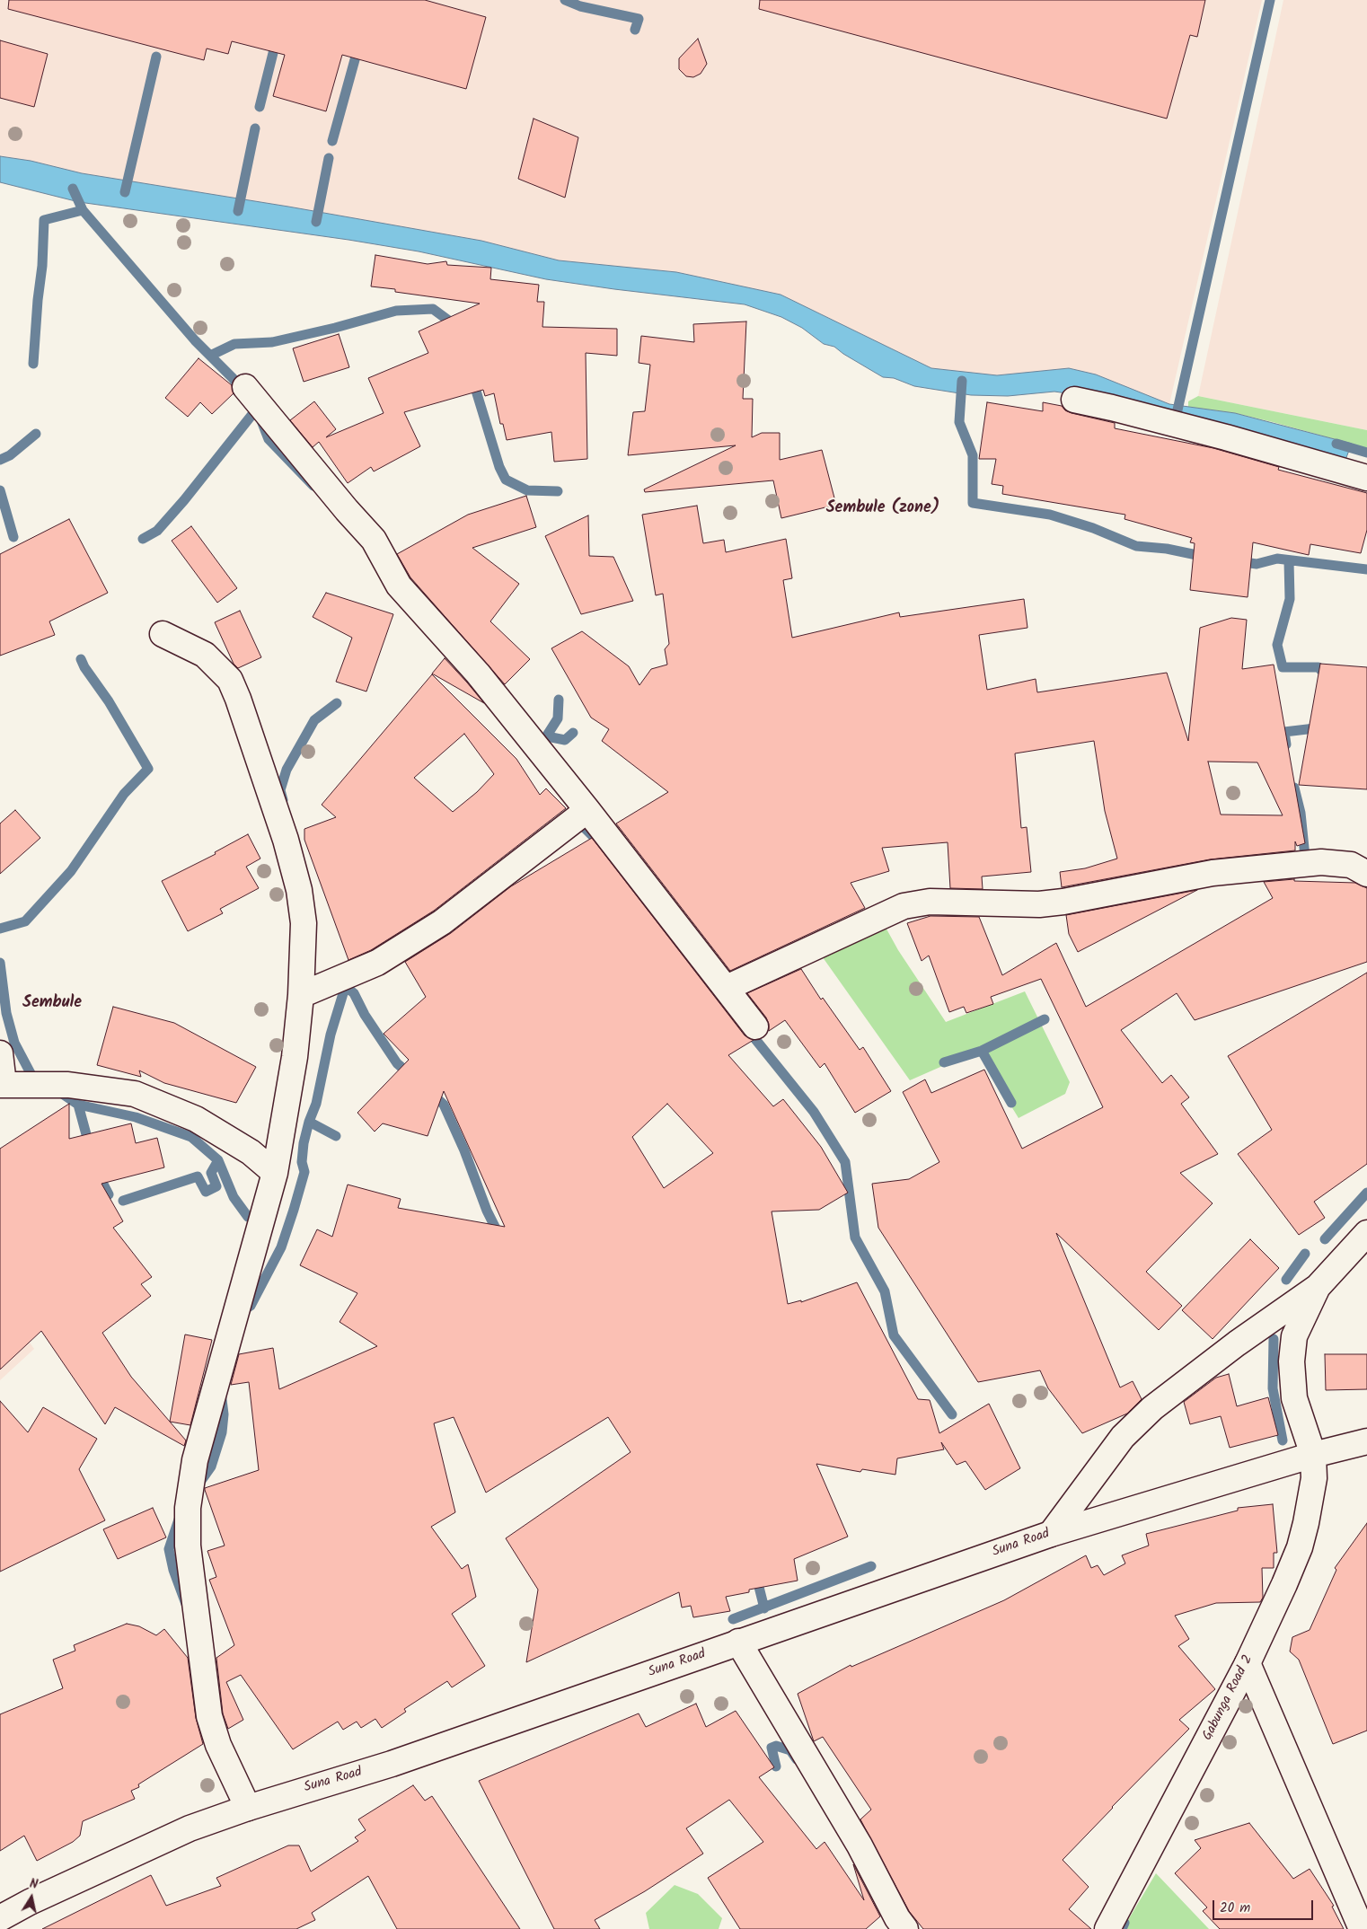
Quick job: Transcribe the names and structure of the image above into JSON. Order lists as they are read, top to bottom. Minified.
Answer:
{"streets":{"street":["Suna Road","Gabunga Road 2"]},"crossings":[["Suna Road","Gabunga Road 2"]],"districts":["Sembule (zone)","Sembule"],"scale_bar":"20 m","north":"top"}
